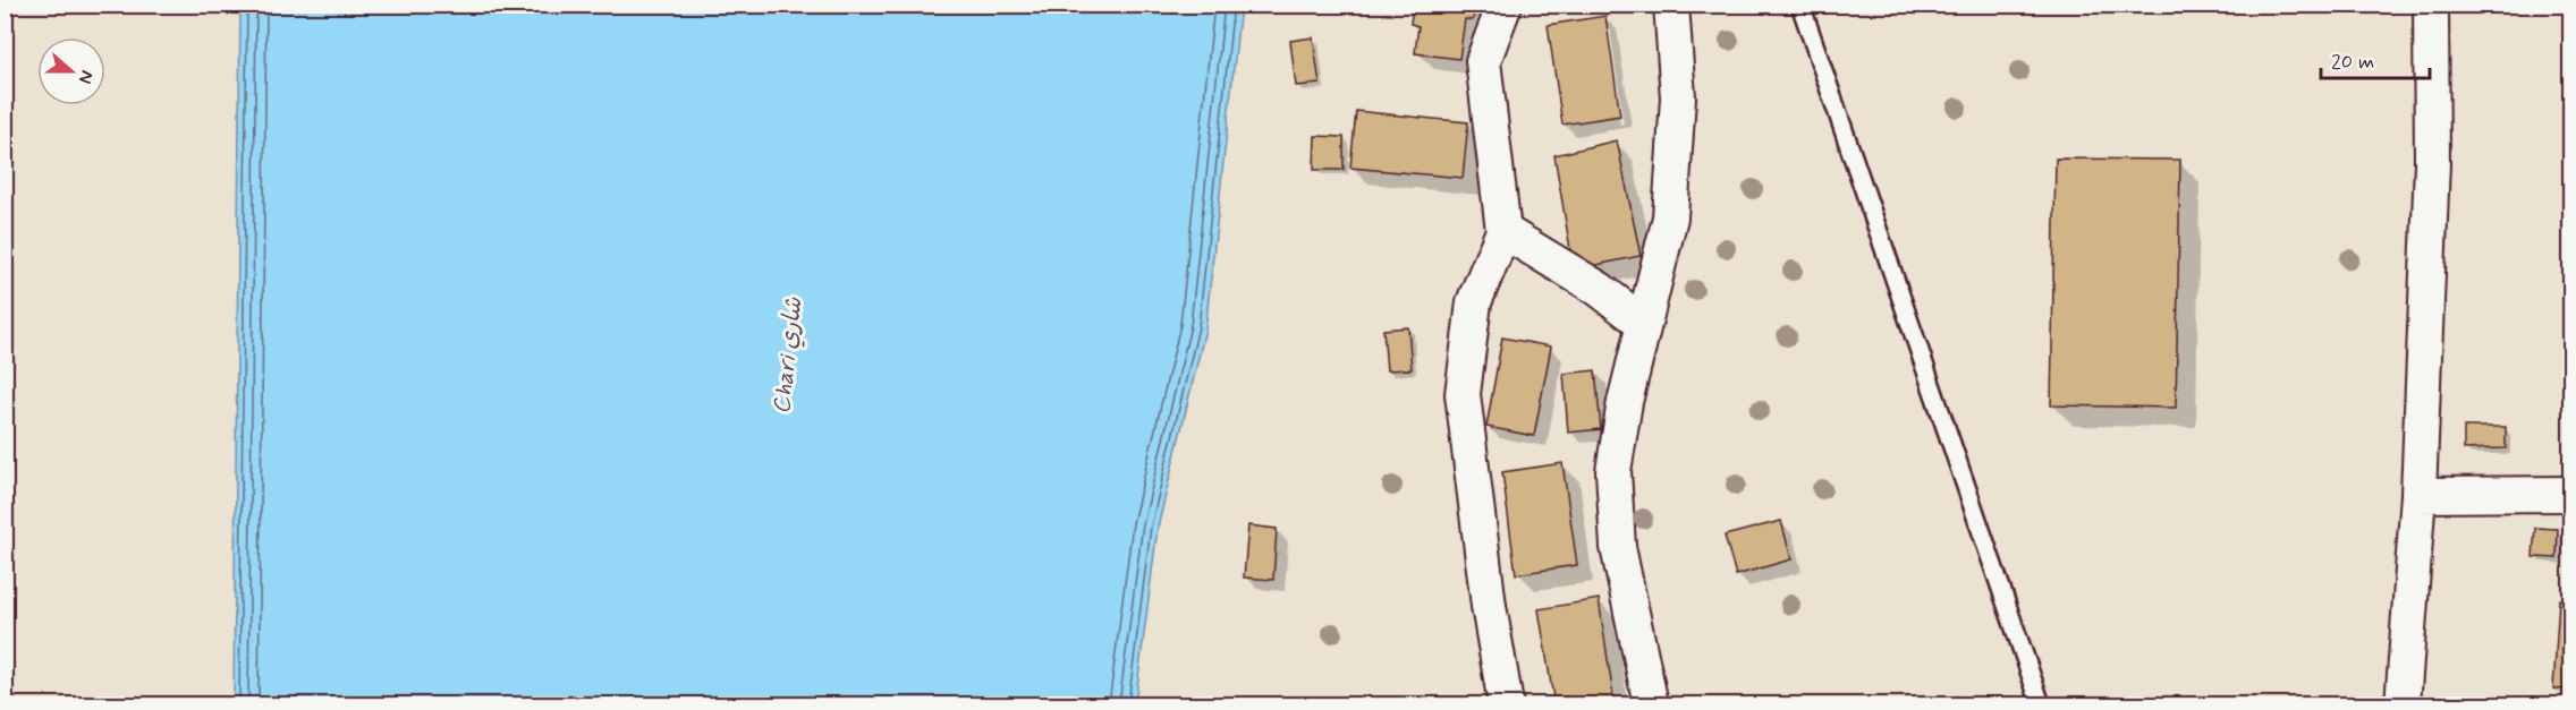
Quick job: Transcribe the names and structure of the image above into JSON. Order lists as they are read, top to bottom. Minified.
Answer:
{"water":["Chari شاري"],"scale_bar":"20 m","north":"right"}
